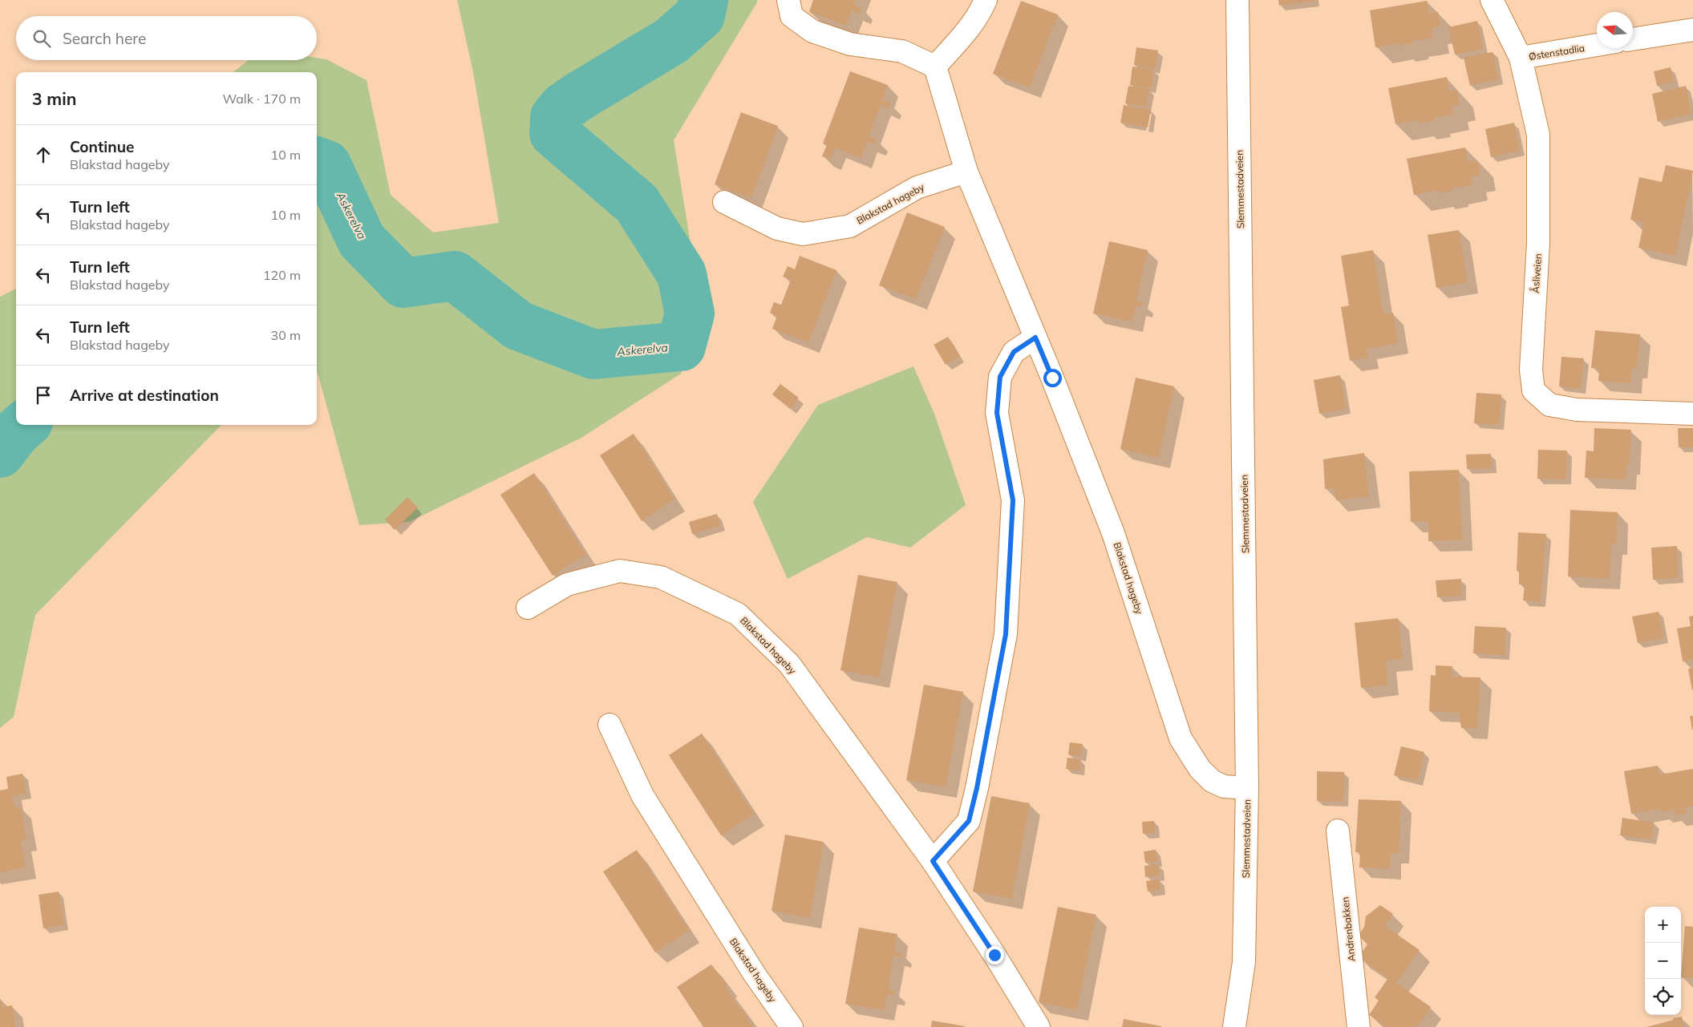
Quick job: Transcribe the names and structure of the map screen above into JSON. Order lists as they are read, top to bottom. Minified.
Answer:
{"streets":{"street":["Østenstadlia","Slemmestadveien","Blakstad hageby","Åsliveien","Andrenbakken"]},"crossings":[["Østenstadlia","Åsliveien"],["Slemmestadveien","Blakstad hageby"]],"water":["Askerelva"],"north":"left","page":{"search":"Search here","heading":["3 min","Walk · 170 m"],"list":[["Continue","Blakstad hageby","10 m"],["Turn left","Blakstad hageby","10 m"],["Turn left","Blakstad hageby","120 m"],["Turn left","Blakstad hageby","30 m"],"Arrive at destination"],"map_buttons":["+","−"]}}
